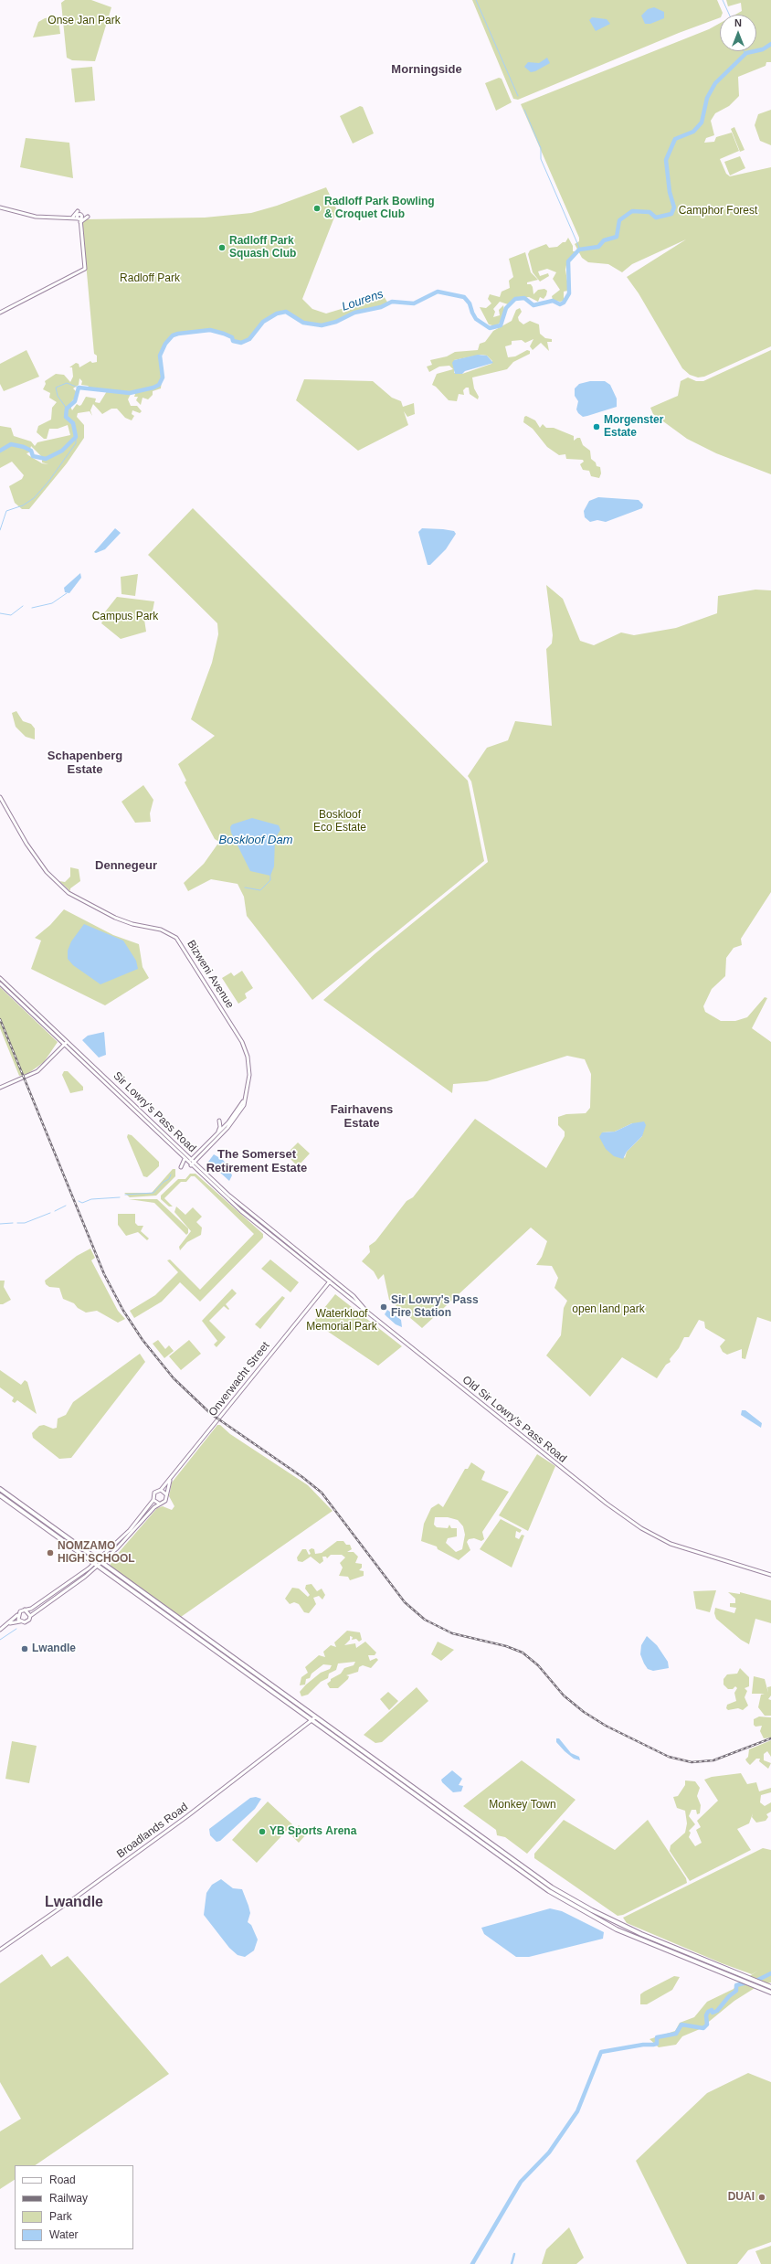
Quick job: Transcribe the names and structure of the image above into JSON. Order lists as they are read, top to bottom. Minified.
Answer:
{"streets":{"main road":["Bizweni Avenue","Sir Lowry's Pass Road","Onverwacht Street","Old Sir Lowry's Pass Road","Broadlands Road"]},"crossings":[["Bizweni Avenue","Sir Lowry's Pass Road"],["Sir Lowry's Pass Road","Onverwacht Street"],["Sir Lowry's Pass Road","Old Sir Lowry's Pass Road"],["Onverwacht Street","Old Sir Lowry's Pass Road"]],"districts":["Morningside","Schapenberg Estate","Dennegeur","Fairhavens Estate","The Somerset Retirement Estate","Lwandle"],"water":["Lourens","Boskloof Dam"],"parks":["Onse Jan Park","Camphor Forest","Radloff Park","Campus Park","Boskloof Eco Estate","open land park","Waterkloof Memorial Park","Monkey Town"],"places":["Radloff Park Bowling & Croquet Club","Radloff Park Squash Club","Morgenster Estate","Sir Lowry's Pass Fire Station","NOMZAMO HIGH SCHOOL","Lwandle","YB Sports Arena","DUAI"],"legend":["Road","Railway","Park","Water"],"north":"top"}
